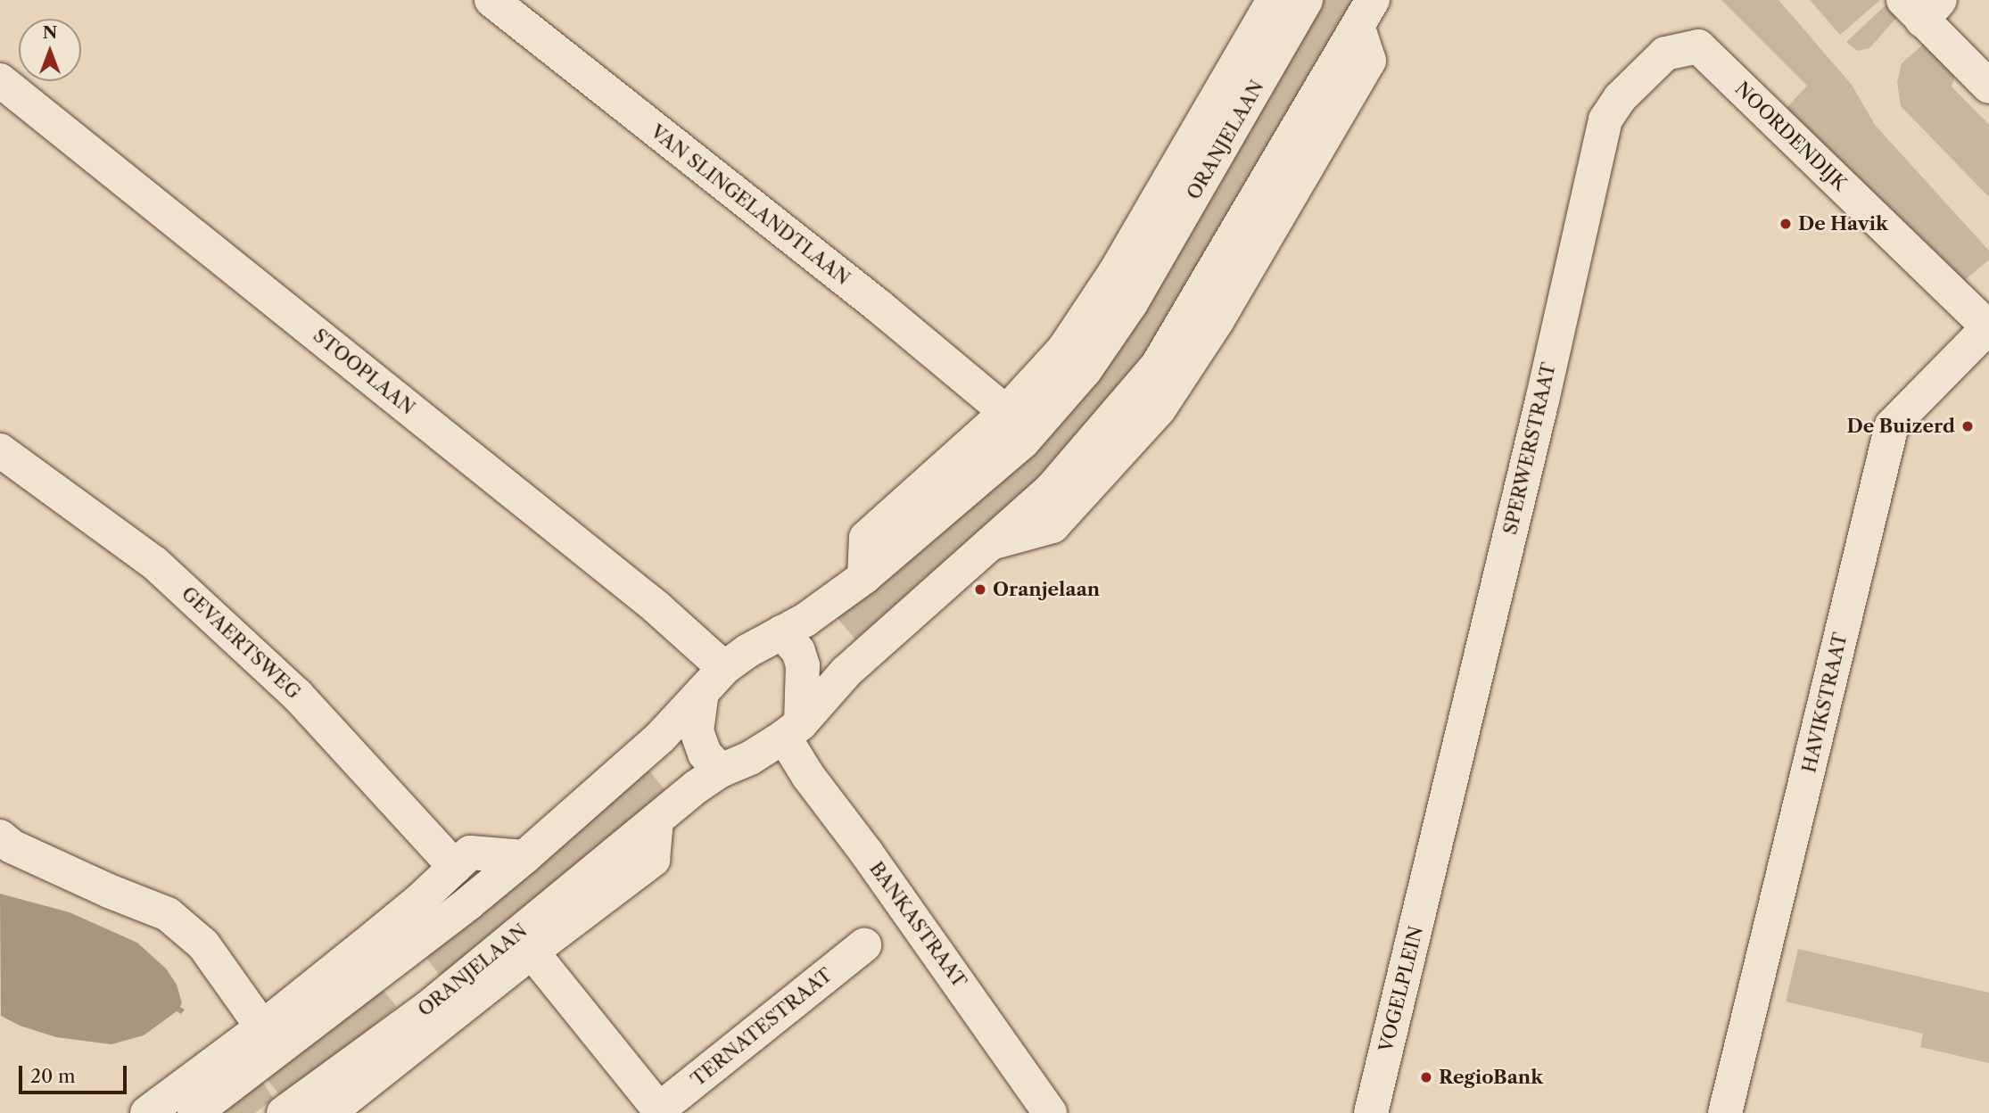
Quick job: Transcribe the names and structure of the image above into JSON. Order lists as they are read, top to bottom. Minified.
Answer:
{"streets":{"street":["NOORDENDIJK","ORANJELAAN","VAN SLINGELANDTLAAN","STOOPLAAN","SPERWERSTRAAT","GEVAERTSWEG","HAVIKSTRAAT","BANKASTRAAT","VOGELPLEIN","TERNATESTRAAT"]},"crossings":[["NOORDENDIJK","SPERWERSTRAAT"],["NOORDENDIJK","HAVIKSTRAAT"],["ORANJELAAN","VAN SLINGELANDTLAAN"],["ORANJELAAN","STOOPLAAN"],["ORANJELAAN","BANKASTRAAT"],["SPERWERSTRAAT","VOGELPLEIN"]],"places":["De Havik","De Buizerd","Oranjelaan","RegioBank"],"scale_bar":"20 m","north":"top"}
